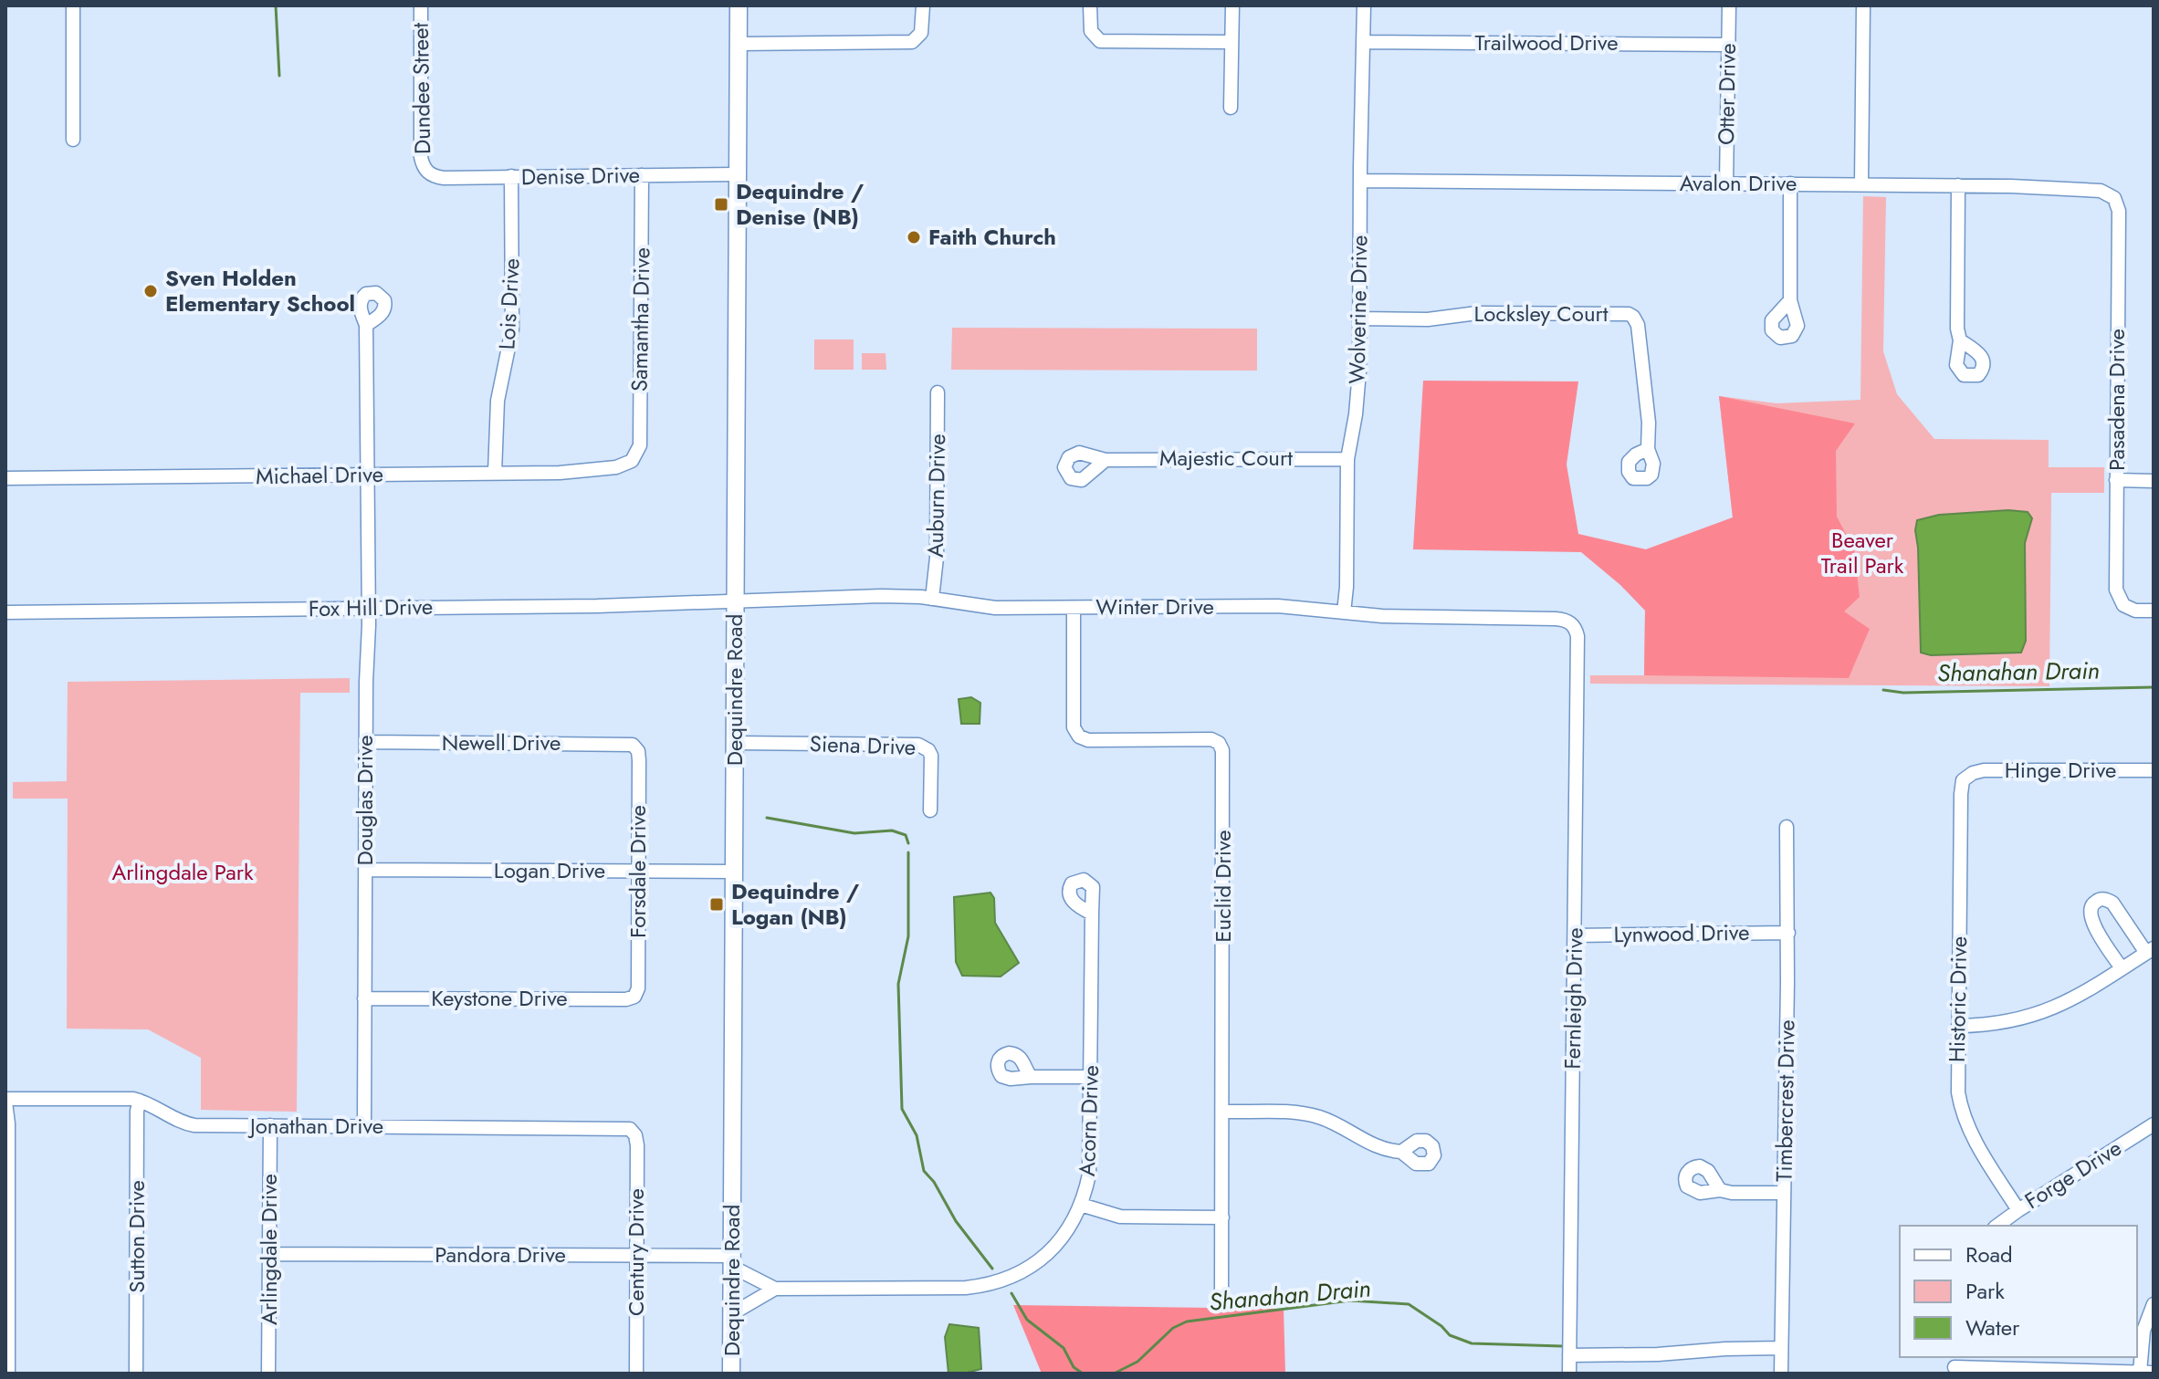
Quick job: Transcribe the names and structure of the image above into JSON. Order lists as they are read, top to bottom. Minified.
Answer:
{"streets":{"main road":["Dequindre Road"],"street":["Trailwood Drive","Dundee Street","Otter Drive","Denise Drive","Avalon Drive","Lois Drive","Wolverine Drive","Locksley Court","Samantha Drive","Pasadena Drive","Majestic Court","Michael Drive","Auburn Drive","Winter Drive","Fox Hill Drive","Newell Drive","Siena Drive","Hinge Drive","Douglas Drive","Logan Drive","Forsdale Drive","Euclid Drive","Lynwood Drive","Keystone Drive","Fernleigh Drive","Historic Drive","Timbercrest Drive","Acorn Drive","Jonathan Drive","Forge Drive","Sutton Drive","Arlingdale Drive","Century Drive","Pandora Drive"]},"crossings":[["Trailwood Drive","Otter Drive"],["Trailwood Drive","Wolverine Drive"],["Dundee Street","Denise Drive"],["Otter Drive","Avalon Drive"],["Denise Drive","Lois Drive"],["Denise Drive","Samantha Drive"],["Denise Drive","Dequindre Road"],["Avalon Drive","Wolverine Drive"],["Avalon Drive","Pasadena Drive"],["Lois Drive","Michael Drive"],["Wolverine Drive","Locksley Court"],["Wolverine Drive","Majestic Court"],["Wolverine Drive","Winter Drive"],["Samantha Drive","Michael Drive"],["Michael Drive","Douglas Drive"],["Auburn Drive","Winter Drive"],["Winter Drive","Fox Hill Drive"],["Winter Drive","Dequindre Road"],["Winter Drive","Euclid Drive"],["Winter Drive","Fernleigh Drive"],["Fox Hill Drive","Dequindre Road"],["Fox Hill Drive","Douglas Drive"],["Dequindre Road","Siena Drive"],["Dequindre Road","Logan Drive"],["Dequindre Road","Acorn Drive"],["Dequindre Road","Pandora Drive"],["Newell Drive","Douglas Drive"],["Newell Drive","Forsdale Drive"],["Hinge Drive","Historic Drive"],["Douglas Drive","Logan Drive"],["Douglas Drive","Keystone Drive"],["Douglas Drive","Jonathan Drive"],["Logan Drive","Forsdale Drive"],["Forsdale Drive","Keystone Drive"],["Lynwood Drive","Fernleigh Drive"],["Lynwood Drive","Timbercrest Drive"],["Historic Drive","Forge Drive"],["Acorn Drive","Pandora Drive"],["Jonathan Drive","Sutton Drive"],["Jonathan Drive","Arlingdale Drive"],["Jonathan Drive","Century Drive"],["Arlingdale Drive","Pandora Drive"],["Century Drive","Pandora Drive"]],"water":["Shanahan Drain"],"parks":["Beaver Trail Park","Arlingdale Park"],"places":{"transit":["Dequindre / Denise (NB)","Dequindre / Logan (NB)"],"other":["Faith Church","Sven Holden Elementary School"]},"legend":["Road","Park","Water"]}
